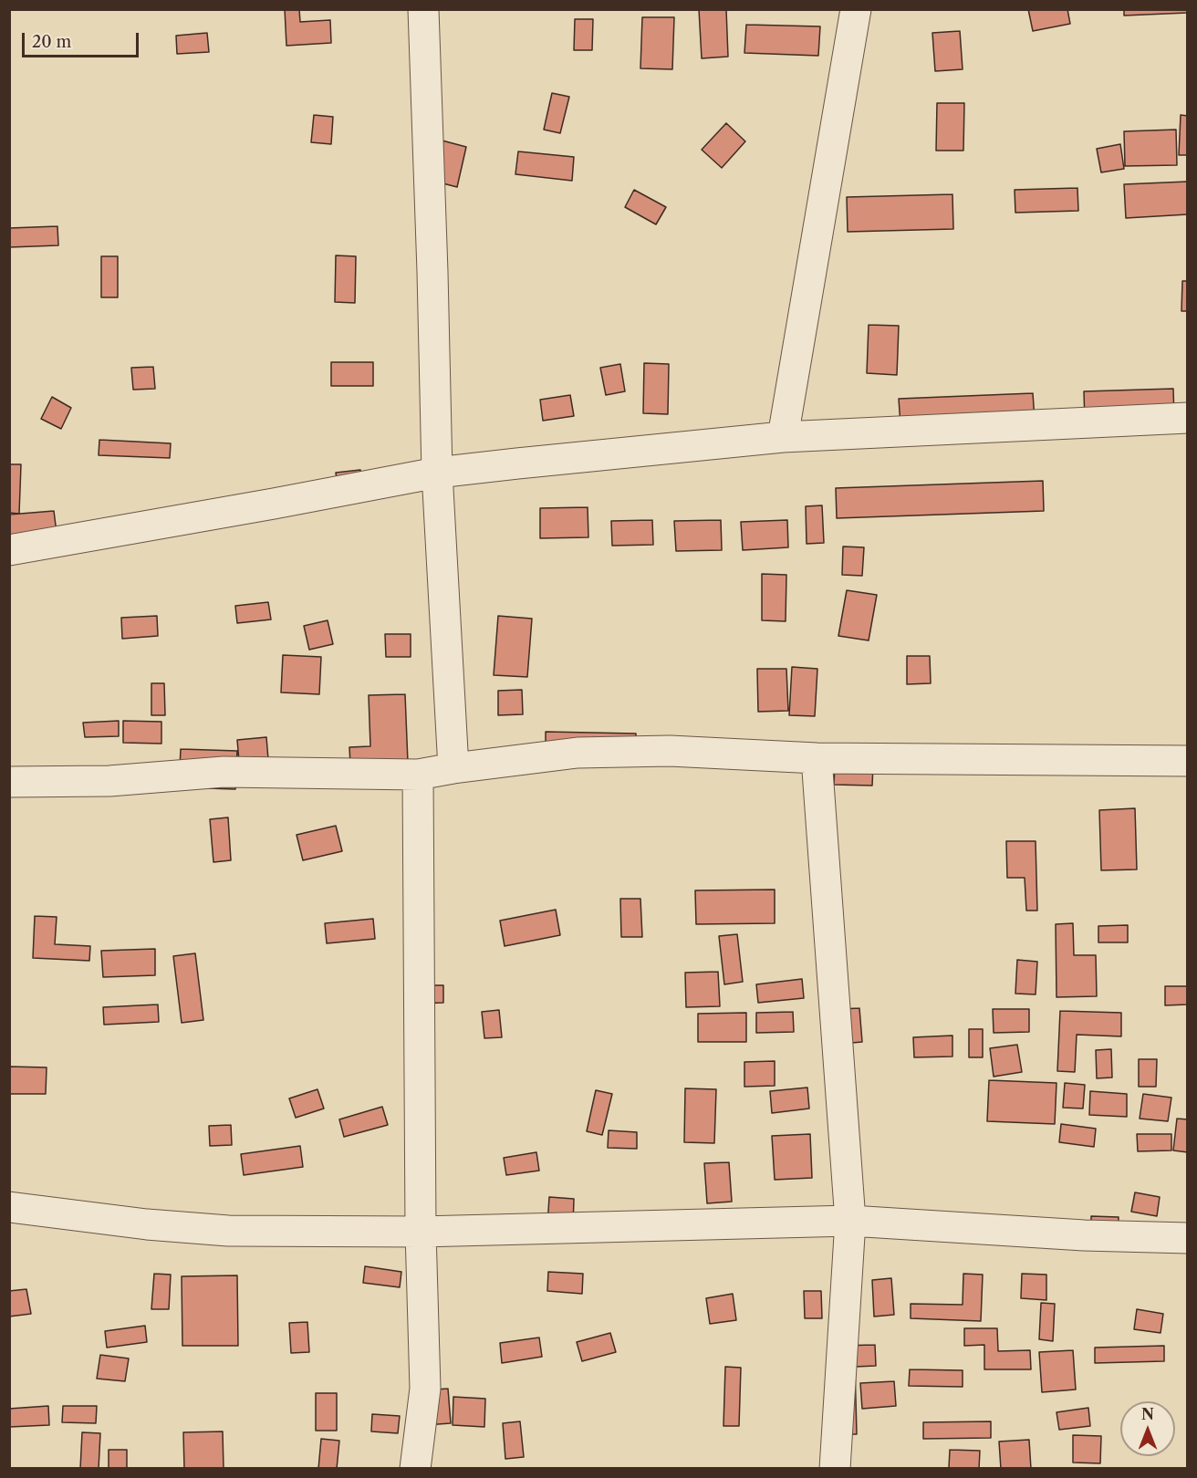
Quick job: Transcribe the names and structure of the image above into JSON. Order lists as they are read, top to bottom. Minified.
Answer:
{"scale_bar":"20 m","north":"top"}
